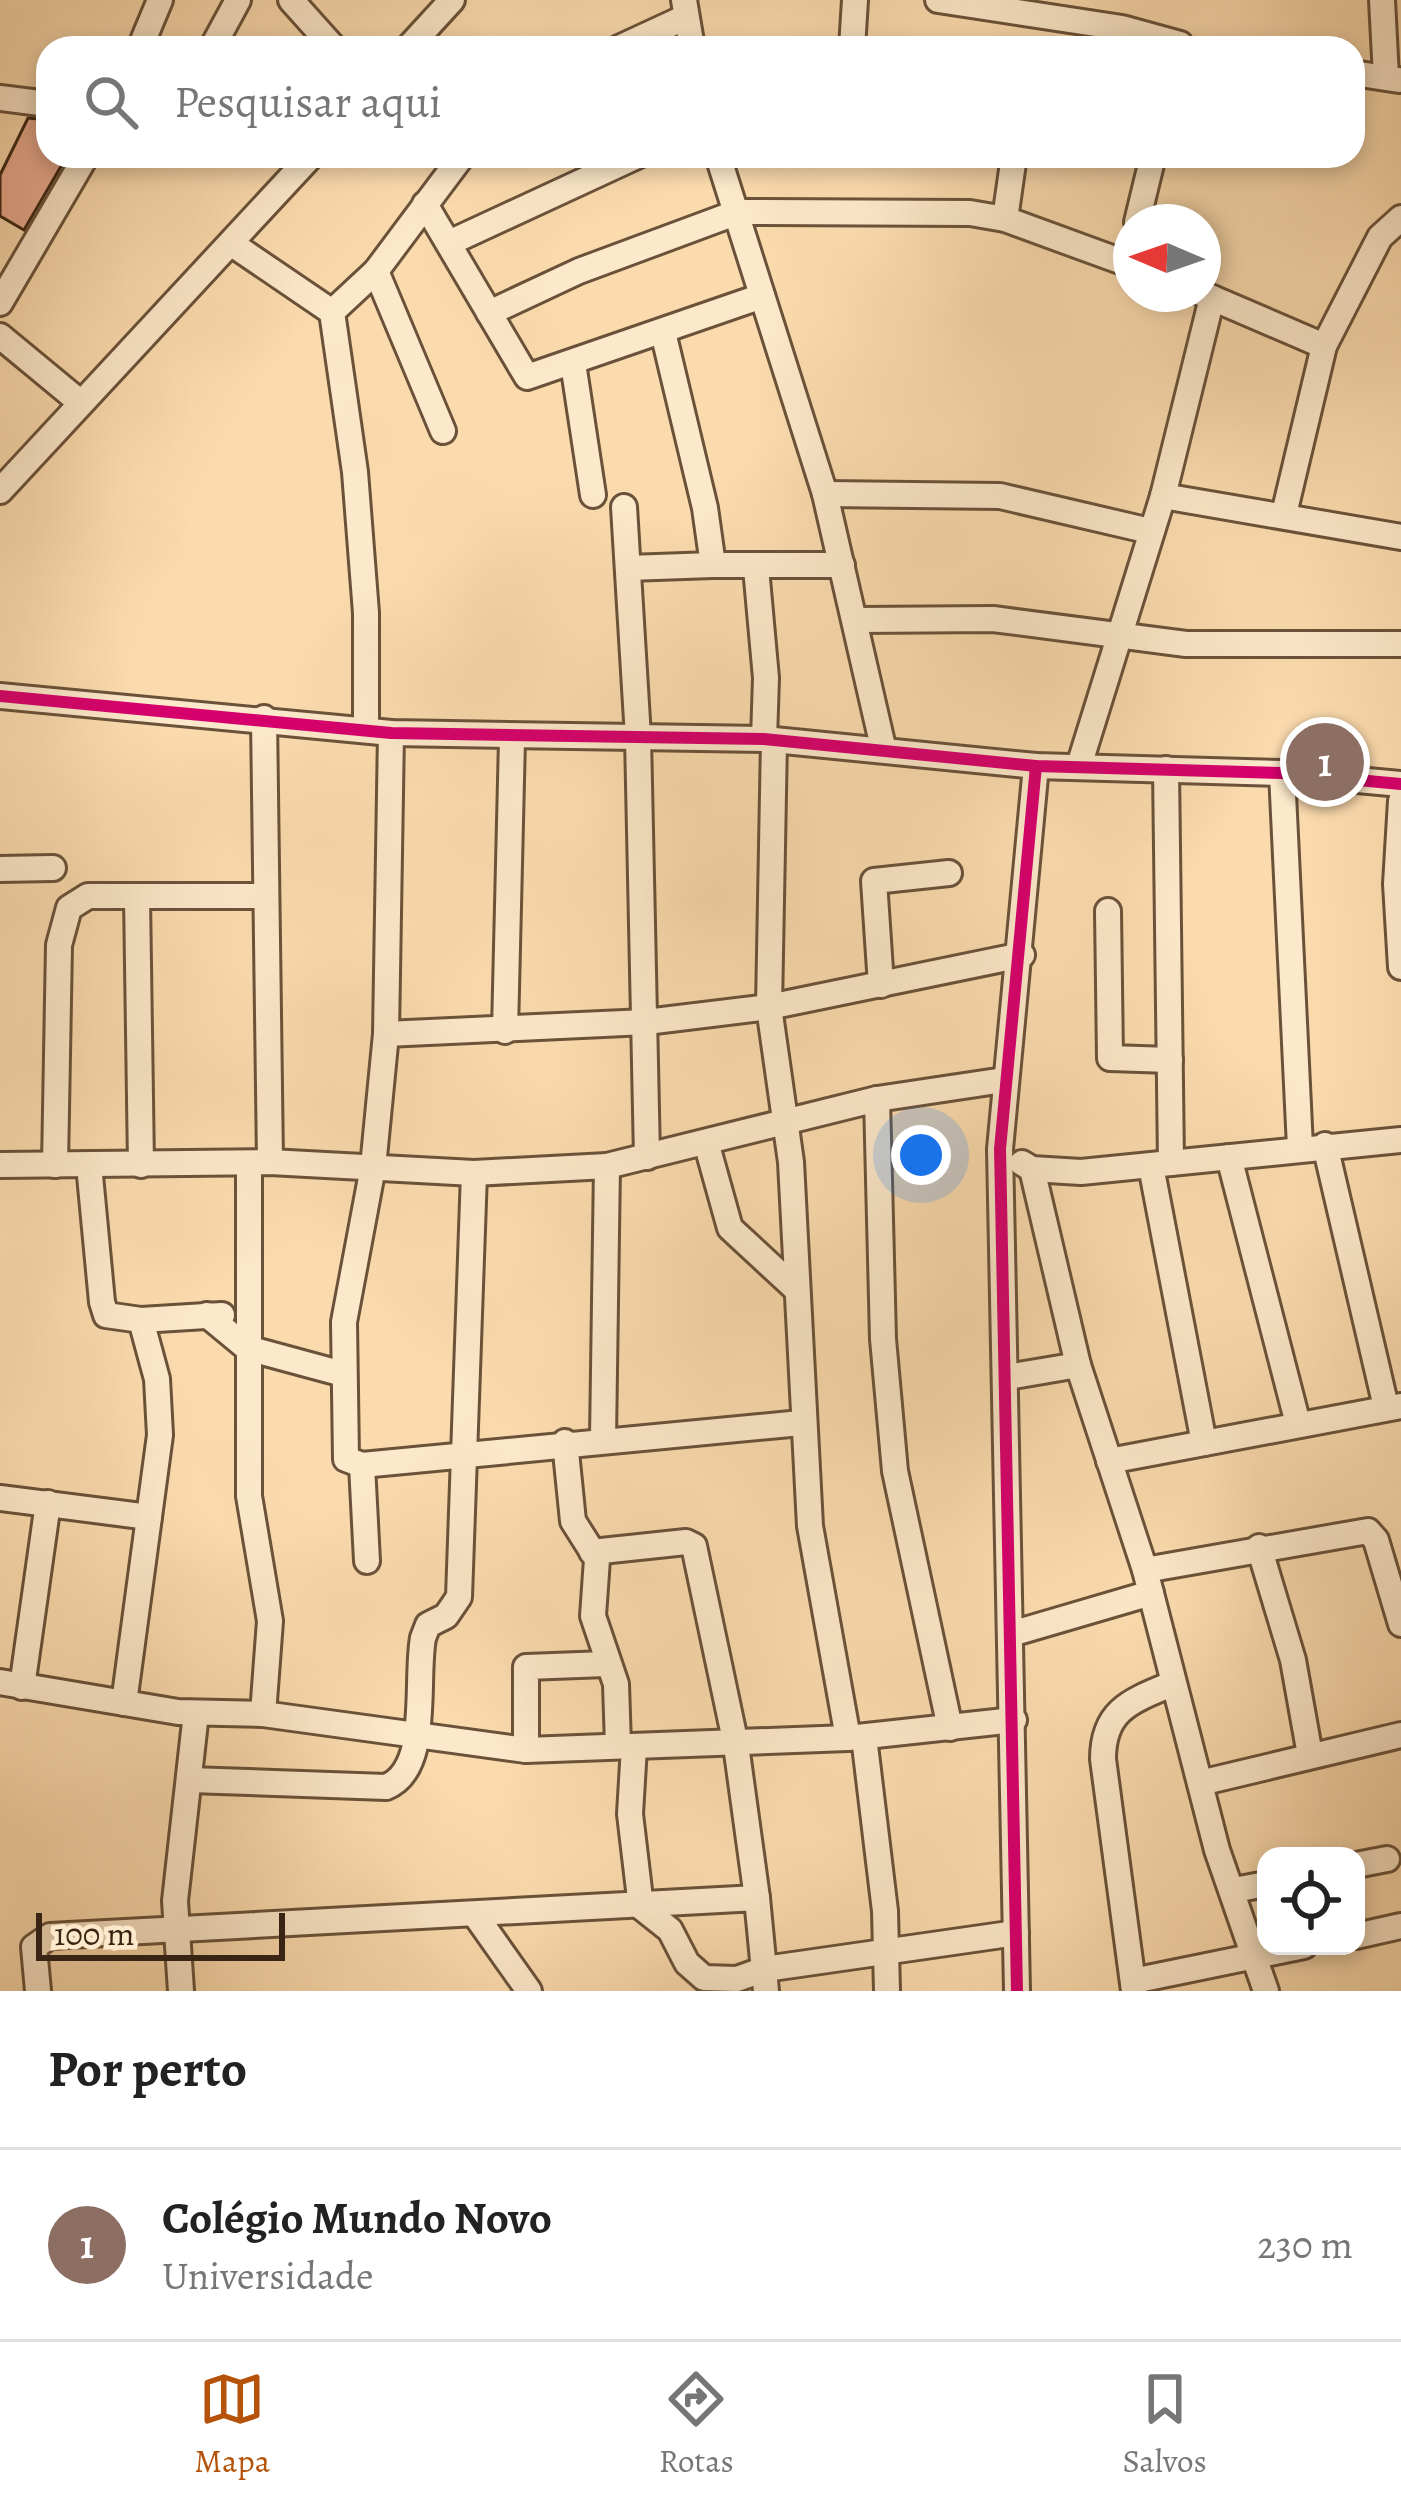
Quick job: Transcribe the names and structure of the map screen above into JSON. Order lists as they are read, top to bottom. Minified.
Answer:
{"scale_bar":"100 m","north":"left","page":{"search":"Pesquisar aqui","pins":"1","scale":"100 m","heading":"Por perto","list":[{"mark":"1","name":"Colégio Mundo Novo","note":"Universidade","value":"230 m"}],"nav":["Mapa","Rotas","Salvos"]}}
